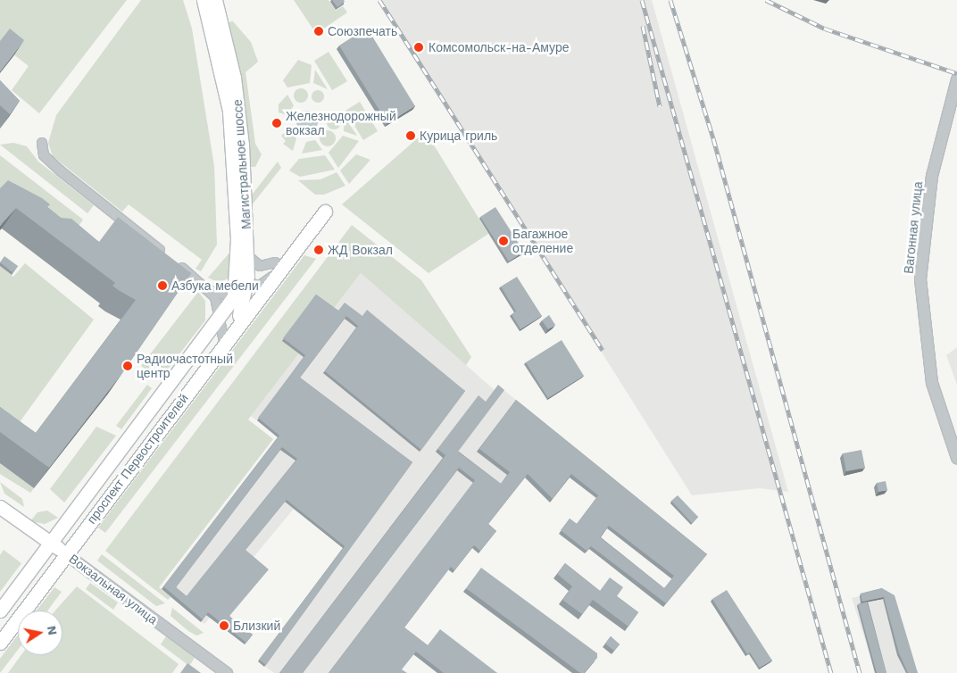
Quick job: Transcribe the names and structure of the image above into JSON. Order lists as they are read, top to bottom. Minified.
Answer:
{"streets":{"main road":["Магистральное шоссе","проспект Первостроителей","Вокзальная улица"],"street":["Вагонная улица"]},"crossings":[["Магистральное шоссе","проспект Первостроителей"],["проспект Первостроителей","Вокзальная улица"]],"places":["Союзпечать","Комсомольск-на-Амуре","Железнодорожный вокзал","Курица гриль","Багажное отделение","ЖД Вокзал","Азбука мебели","Радиочастотный центр","Близкий"],"north":"right"}
